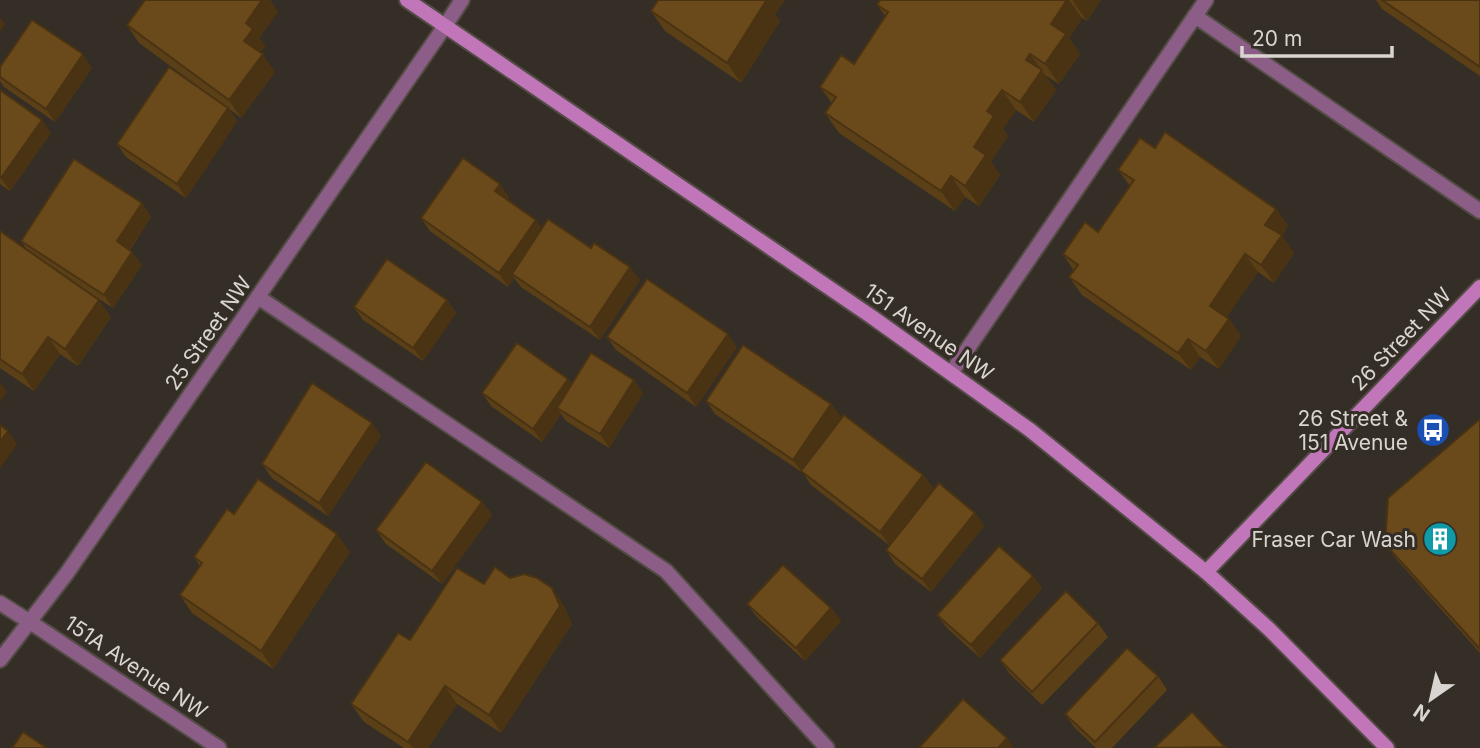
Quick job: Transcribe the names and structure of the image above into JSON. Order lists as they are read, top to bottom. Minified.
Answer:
{"streets":{"street":["151 Avenue NW","25 Street NW","26 Street NW","151A Avenue NW"]},"crossings":[["151 Avenue NW","25 Street NW"],["151 Avenue NW","26 Street NW"],["25 Street NW","151A Avenue NW"]],"places":{"bus stop":["26 Street & 151 Avenue"],"building":["Fraser Car Wash"]},"scale_bar":"20 m","north":"bottom left"}
